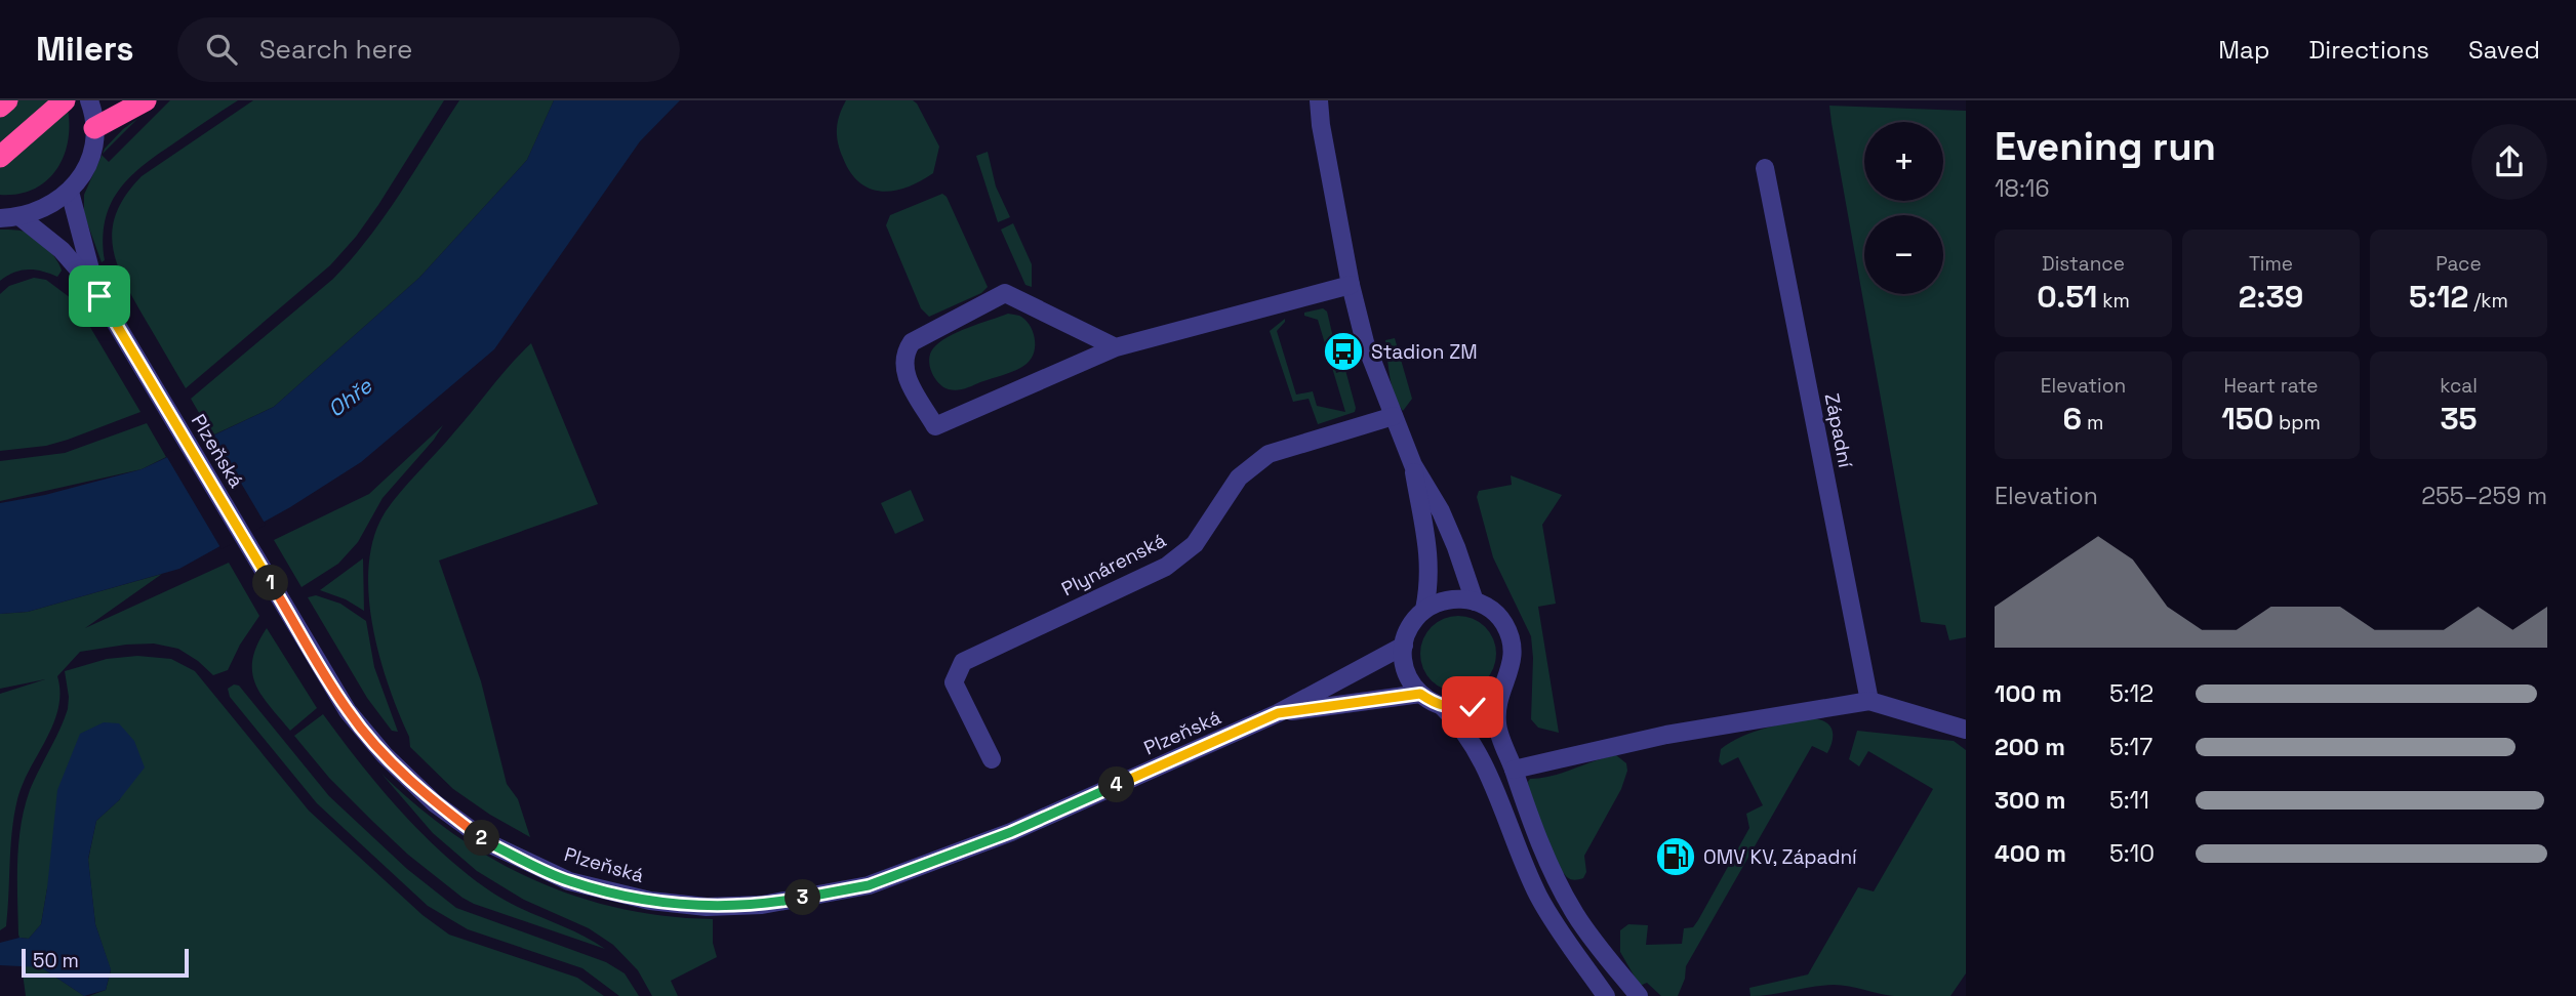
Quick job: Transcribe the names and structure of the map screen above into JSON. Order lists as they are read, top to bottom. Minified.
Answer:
{"streets":{"street":["Západní","Plzeňská","Plynárenská"]},"water":["Ohře"],"places":{"bus stop":["Stadion ZM"],"fuel station":["OMV KV, Západní"]},"scale_bar":"50 m","page":{"header":"Milers","search":"Search here","nav":["Map","Directions","Saved"],"heading":["Evening run","18:16"],"map_buttons":["+","−"],"stats":[["Distance","0.51 km"],["Time","2:39"],["Pace","5:12 /km"],["Elevation","6 m"],["Heart rate","150 bpm"],["kcal","35"]],"chart":["Elevation","255–259 m"],"pins":["1","4","2","3"],"list":[{"name":"100 m","note":"5:12"},{"name":"200 m","note":"5:17"},{"name":"300 m","note":"5:11"},{"name":"400 m","note":"5:10"}],"scale":"50 m"}}
